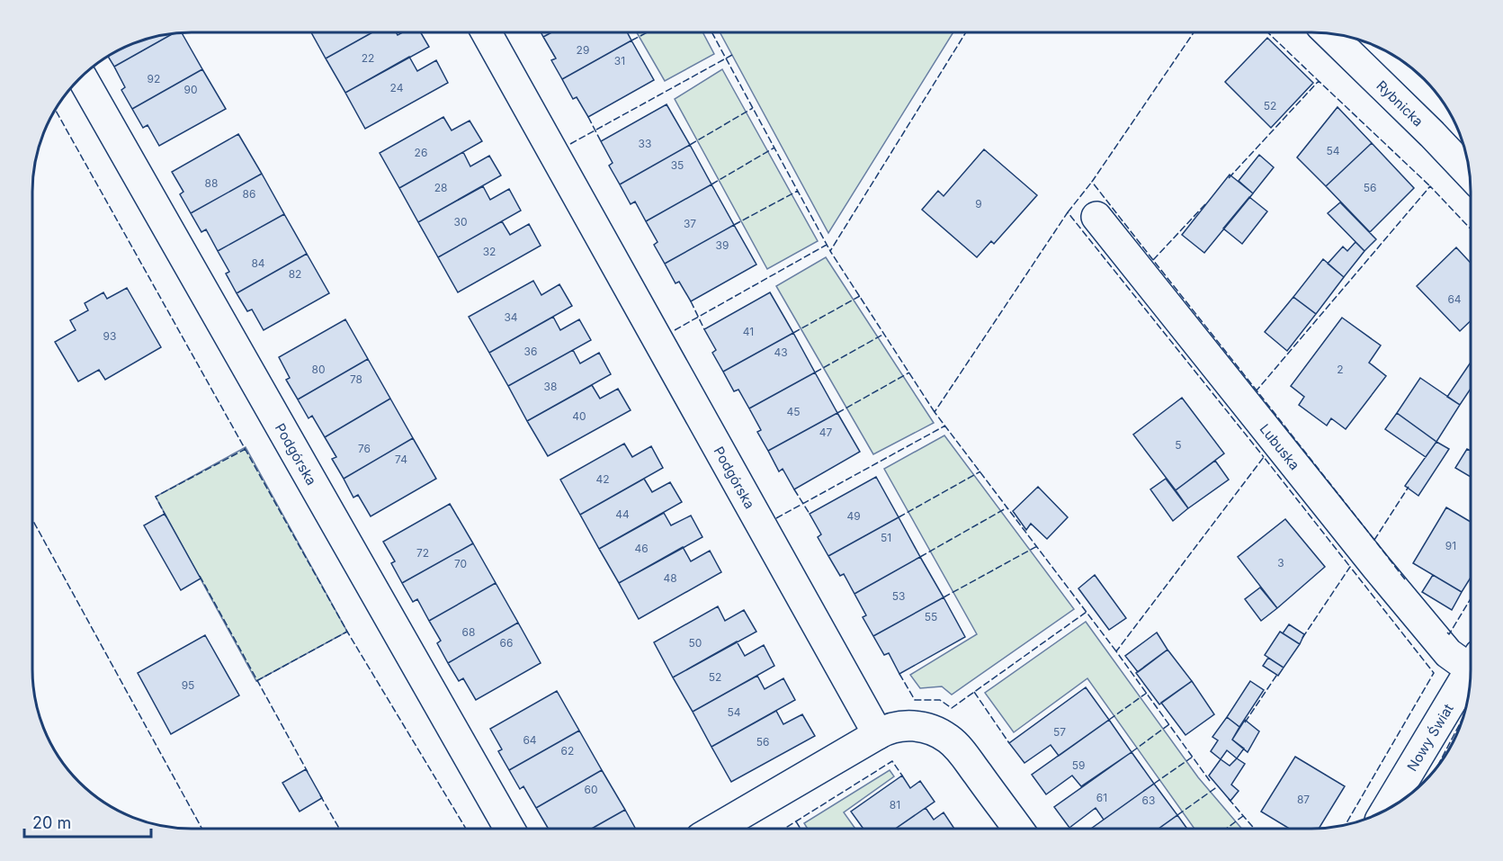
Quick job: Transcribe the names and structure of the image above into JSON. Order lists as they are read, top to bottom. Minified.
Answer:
{"streets":{"street":["Rybnicka","Lubuska","Podgórska","Nowy Świat"]},"house_numbers":["29","22","31","92","24","90","52","33","54","26","35","88","28","56","86","9","30","37","39","32","84","82","64","34","41","93","36","43","80","2","78","38","45","40","47","5","76","74","42","44","49","51","91","46","72","3","70","48","53","55","68","66","50","52","95","54","57","64","56","62","59","60","61","87","63","81"],"scale_bar":"20 m"}
